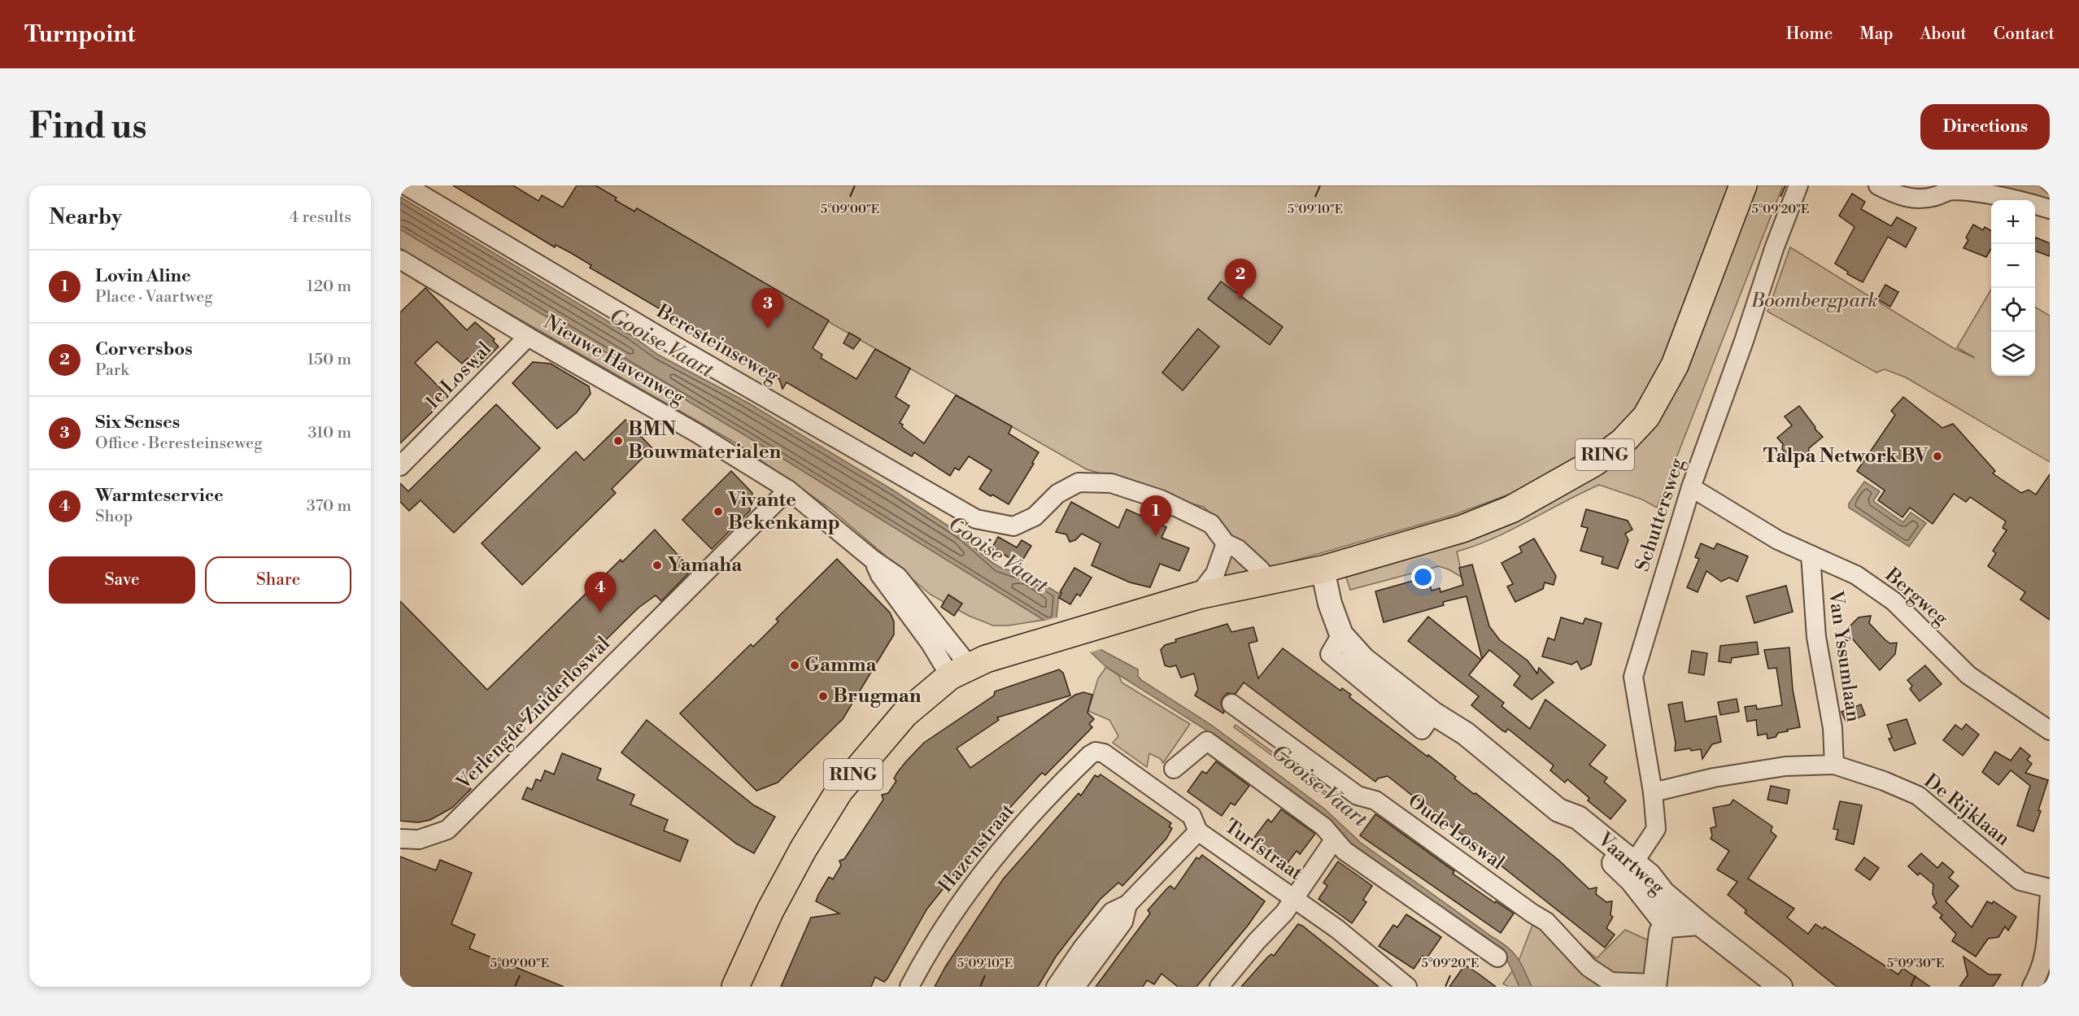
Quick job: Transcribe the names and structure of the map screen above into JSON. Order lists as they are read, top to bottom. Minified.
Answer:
{"streets":{"main road":["RING"],"street":["Beresteinseweg","Nieuwe Havenweg","1e Loswal","Schuttersweg","Bergweg","Van Yssumlaan","Verlengde Zuiderloswal","De Rijklaan","Oude Loswal","Hazenstraat","Turfstraat","Vaartweg"]},"crossings":[["Nieuwe Havenweg","1e Loswal"],["Nieuwe Havenweg","RING"],["Nieuwe Havenweg","Verlengde Zuiderloswal"],["RING","Vaartweg"],["Schuttersweg","Bergweg"],["Schuttersweg","De Rijklaan"],["Schuttersweg","Vaartweg"],["Bergweg","Van Yssumlaan"],["Van Yssumlaan","De Rijklaan"],["Hazenstraat","Turfstraat"]],"water":["Gooise Vaart"],"parks":["Boombergpark"],"places":["BMN Bouwmaterialen","Talpa Network BV","Vivante Bekenkamp","Yamaha","Gamma","Brugman"],"page":{"header":"Turnpoint","nav":["Home","Map","About","Contact"],"buttons":["Directions",["Save","Share"]],"title":"Find us","heading":["Nearby","4 results"],"map_buttons":["+","−"],"list":[{"mark":"1","name":"Lovin Aline","note":"Place · Vaartweg","value":"120 m"},{"mark":"2","name":"Corversbos","note":"Park","value":"150 m"},{"mark":"3","name":"Six Senses","note":"Office · Beresteinseweg","value":"310 m"},{"mark":"4","name":"Warmteservice","note":"Shop","value":"370 m"}],"pins":["2","3","1","4"]},"coordinates":["5°09'00\"E","5°09'10\"E","5°09'20\"E","5°09'30\"E"]}
